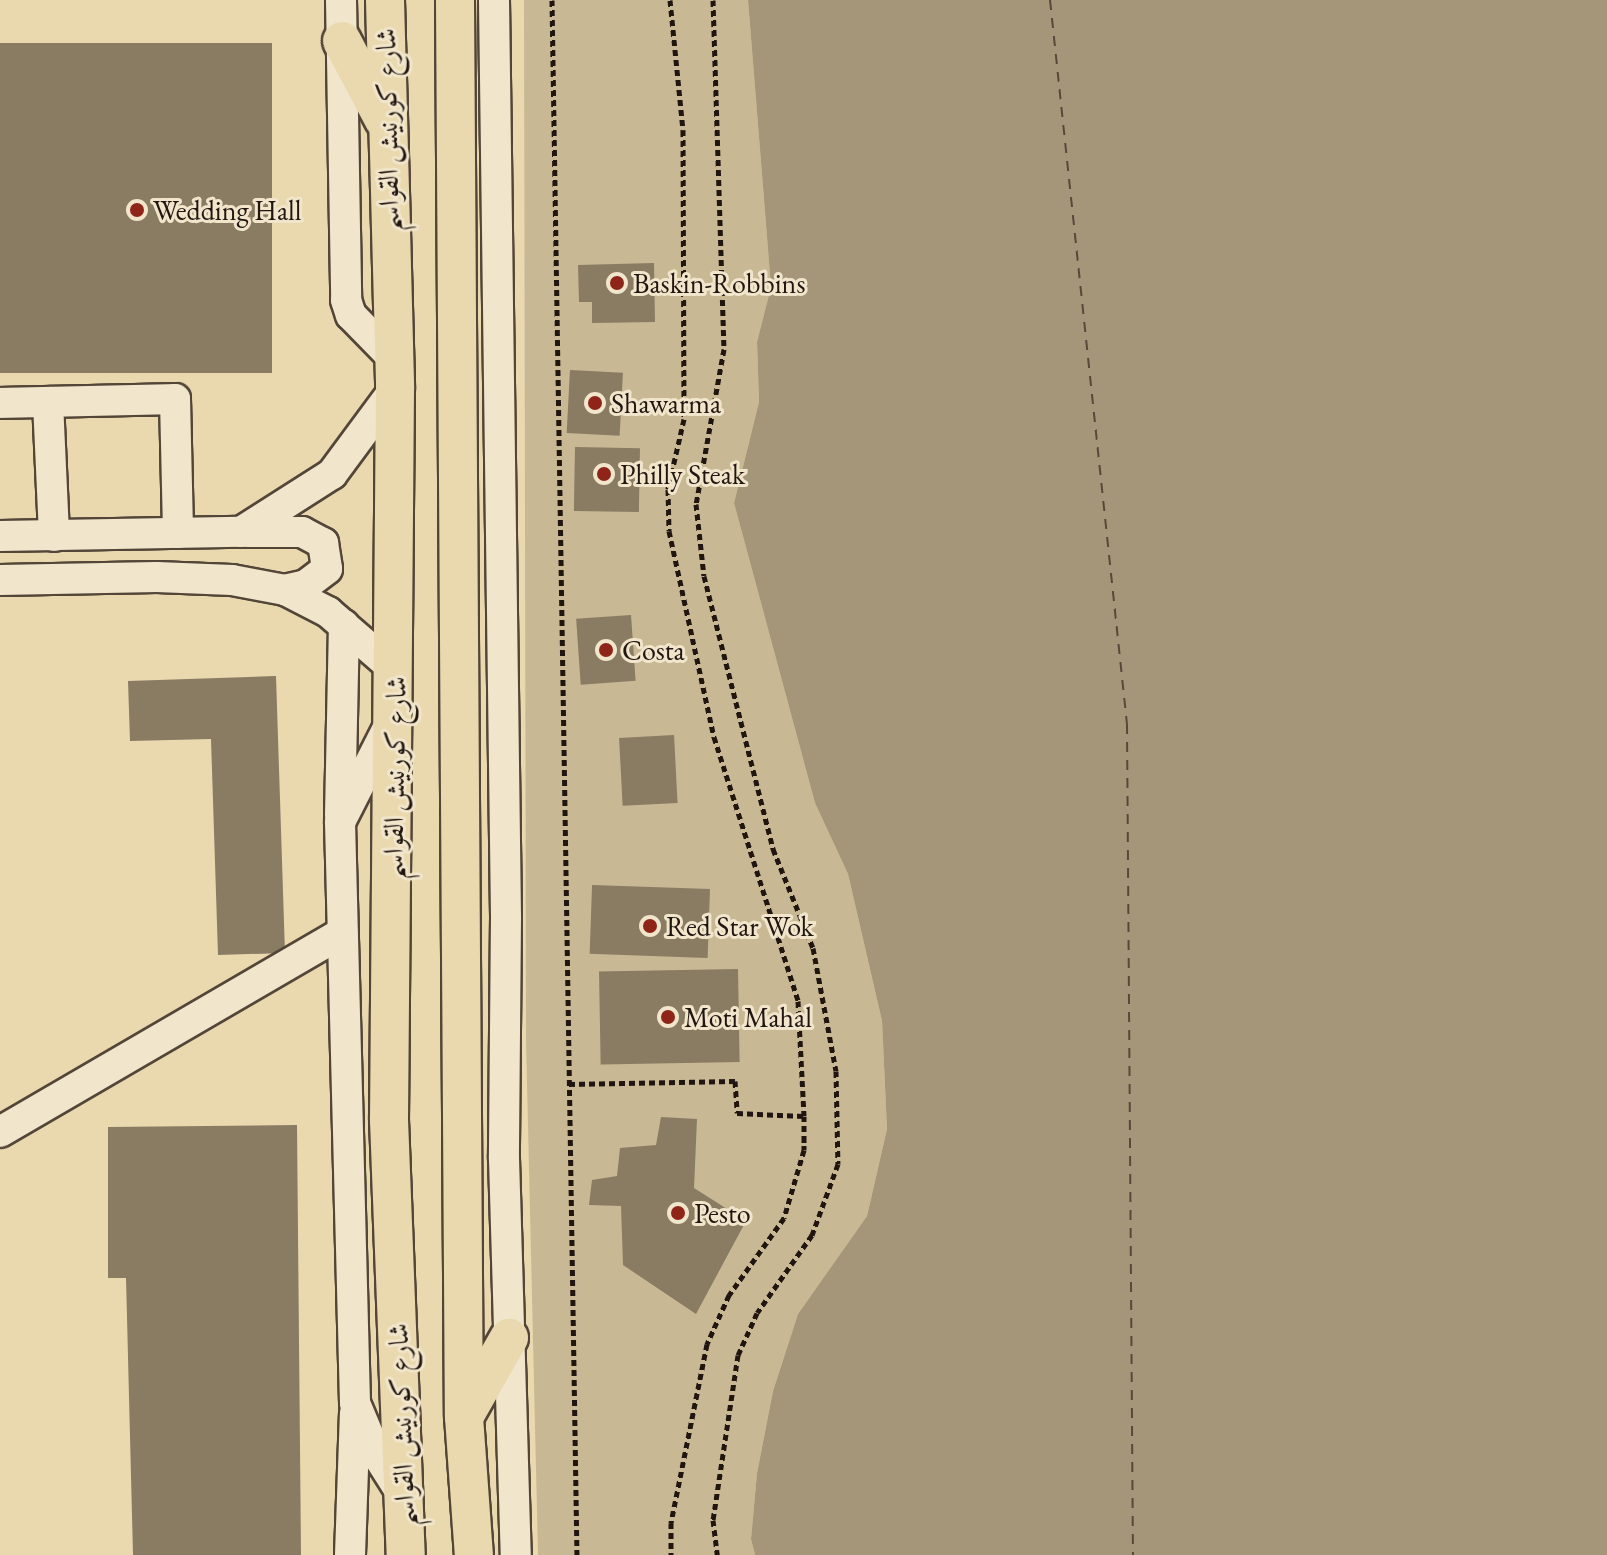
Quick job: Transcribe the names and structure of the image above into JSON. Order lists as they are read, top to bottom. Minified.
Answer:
{"streets":{"main road":["شارع كورنيش القواسم"]},"places":["Wedding Hall","Baskin-Robbins","Shawarma","Philly Steak","Costa","Red Star Wok","Moti Mahal","Pesto"]}
